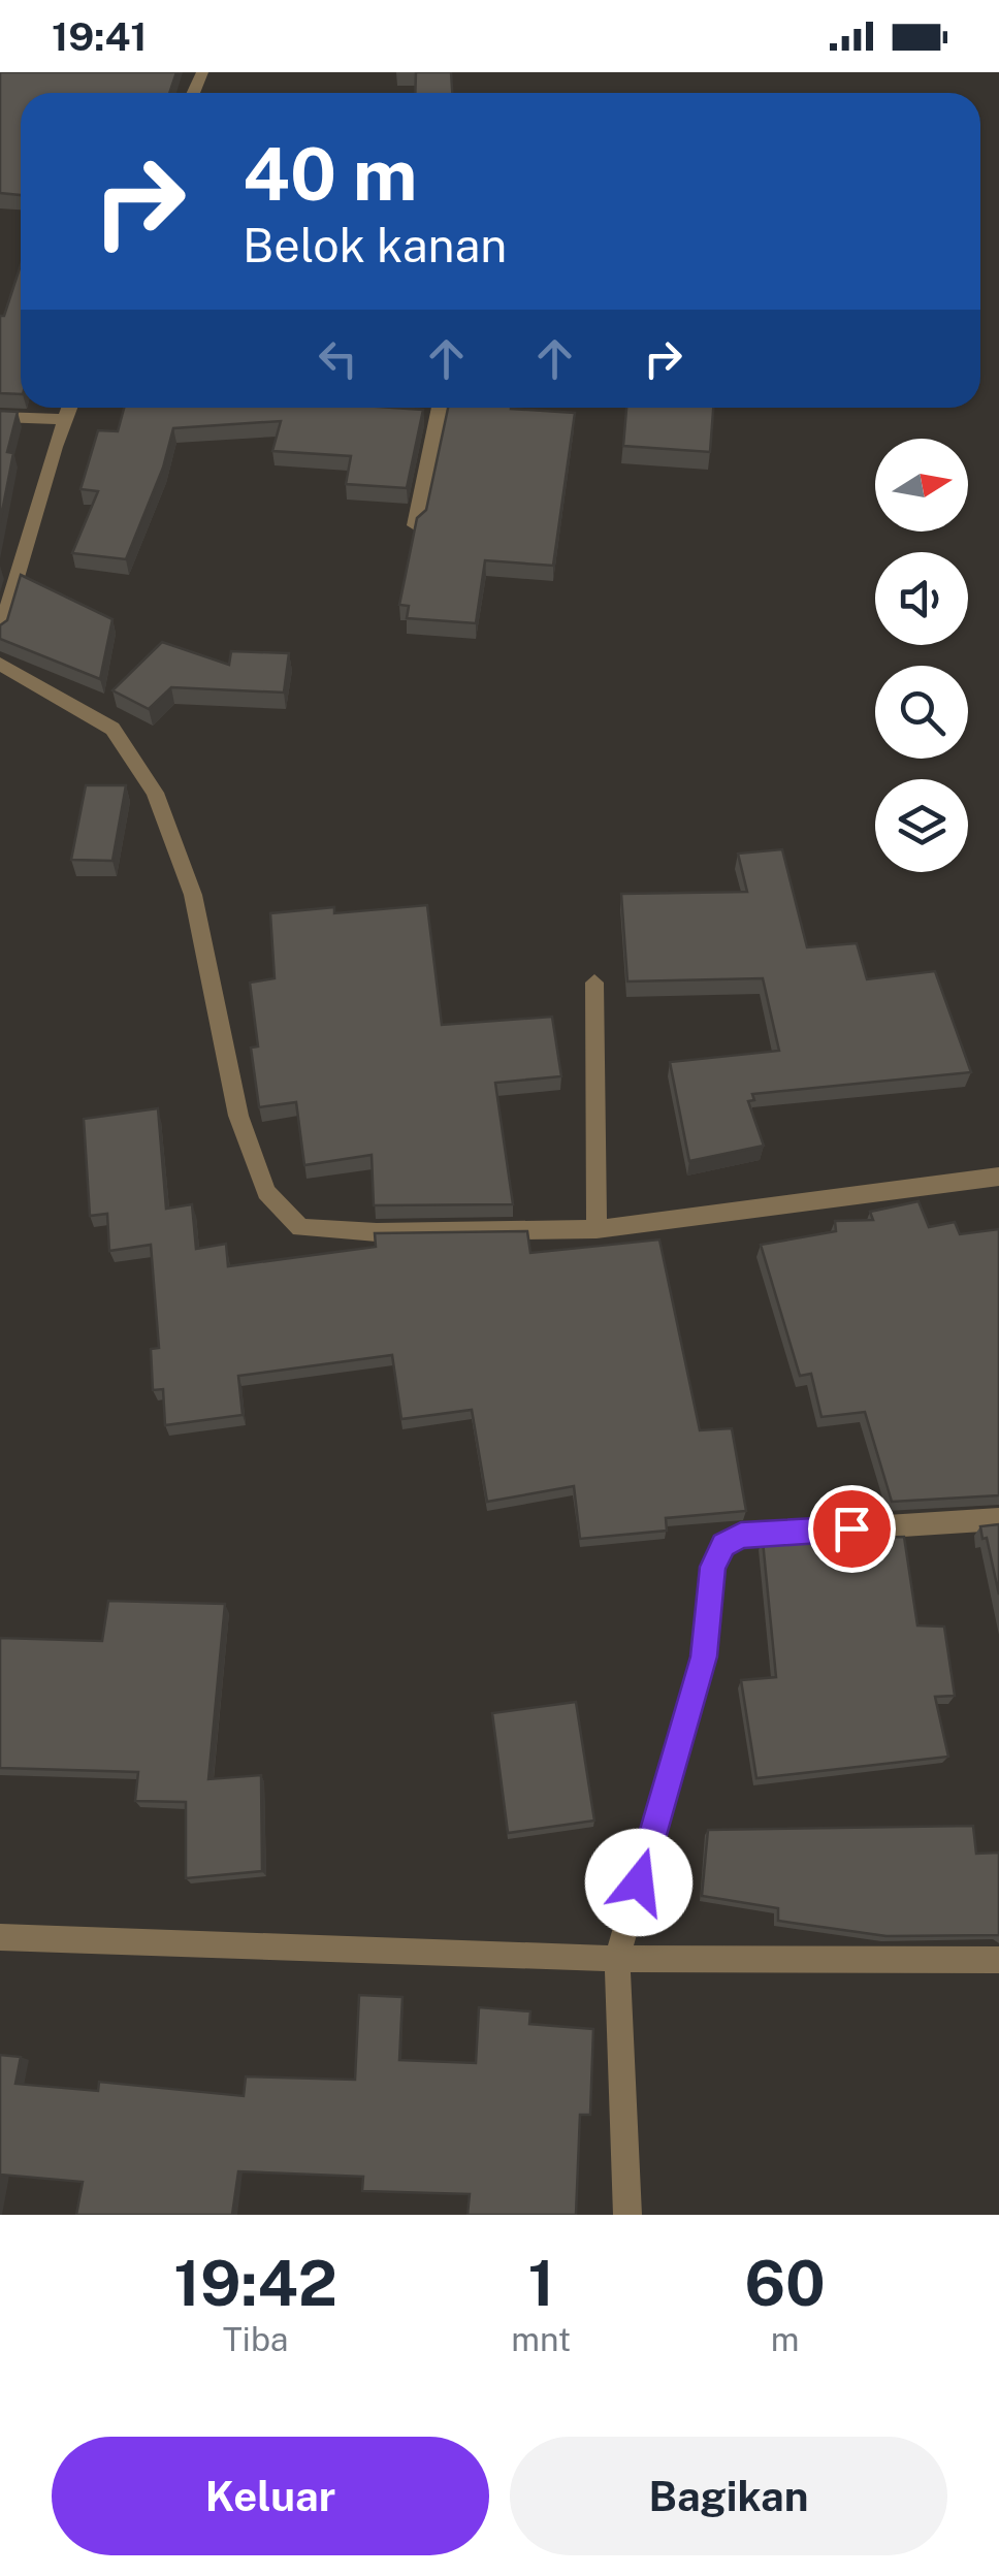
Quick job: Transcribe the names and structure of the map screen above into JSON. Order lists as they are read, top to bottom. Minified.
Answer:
{"north":"right","page":{"status":"19:41","turn":["40 m","Belok kanan"],"eta":["19:42","Tiba","1","mnt","60","m"],"buttons":["Keluar","Bagikan"]}}
